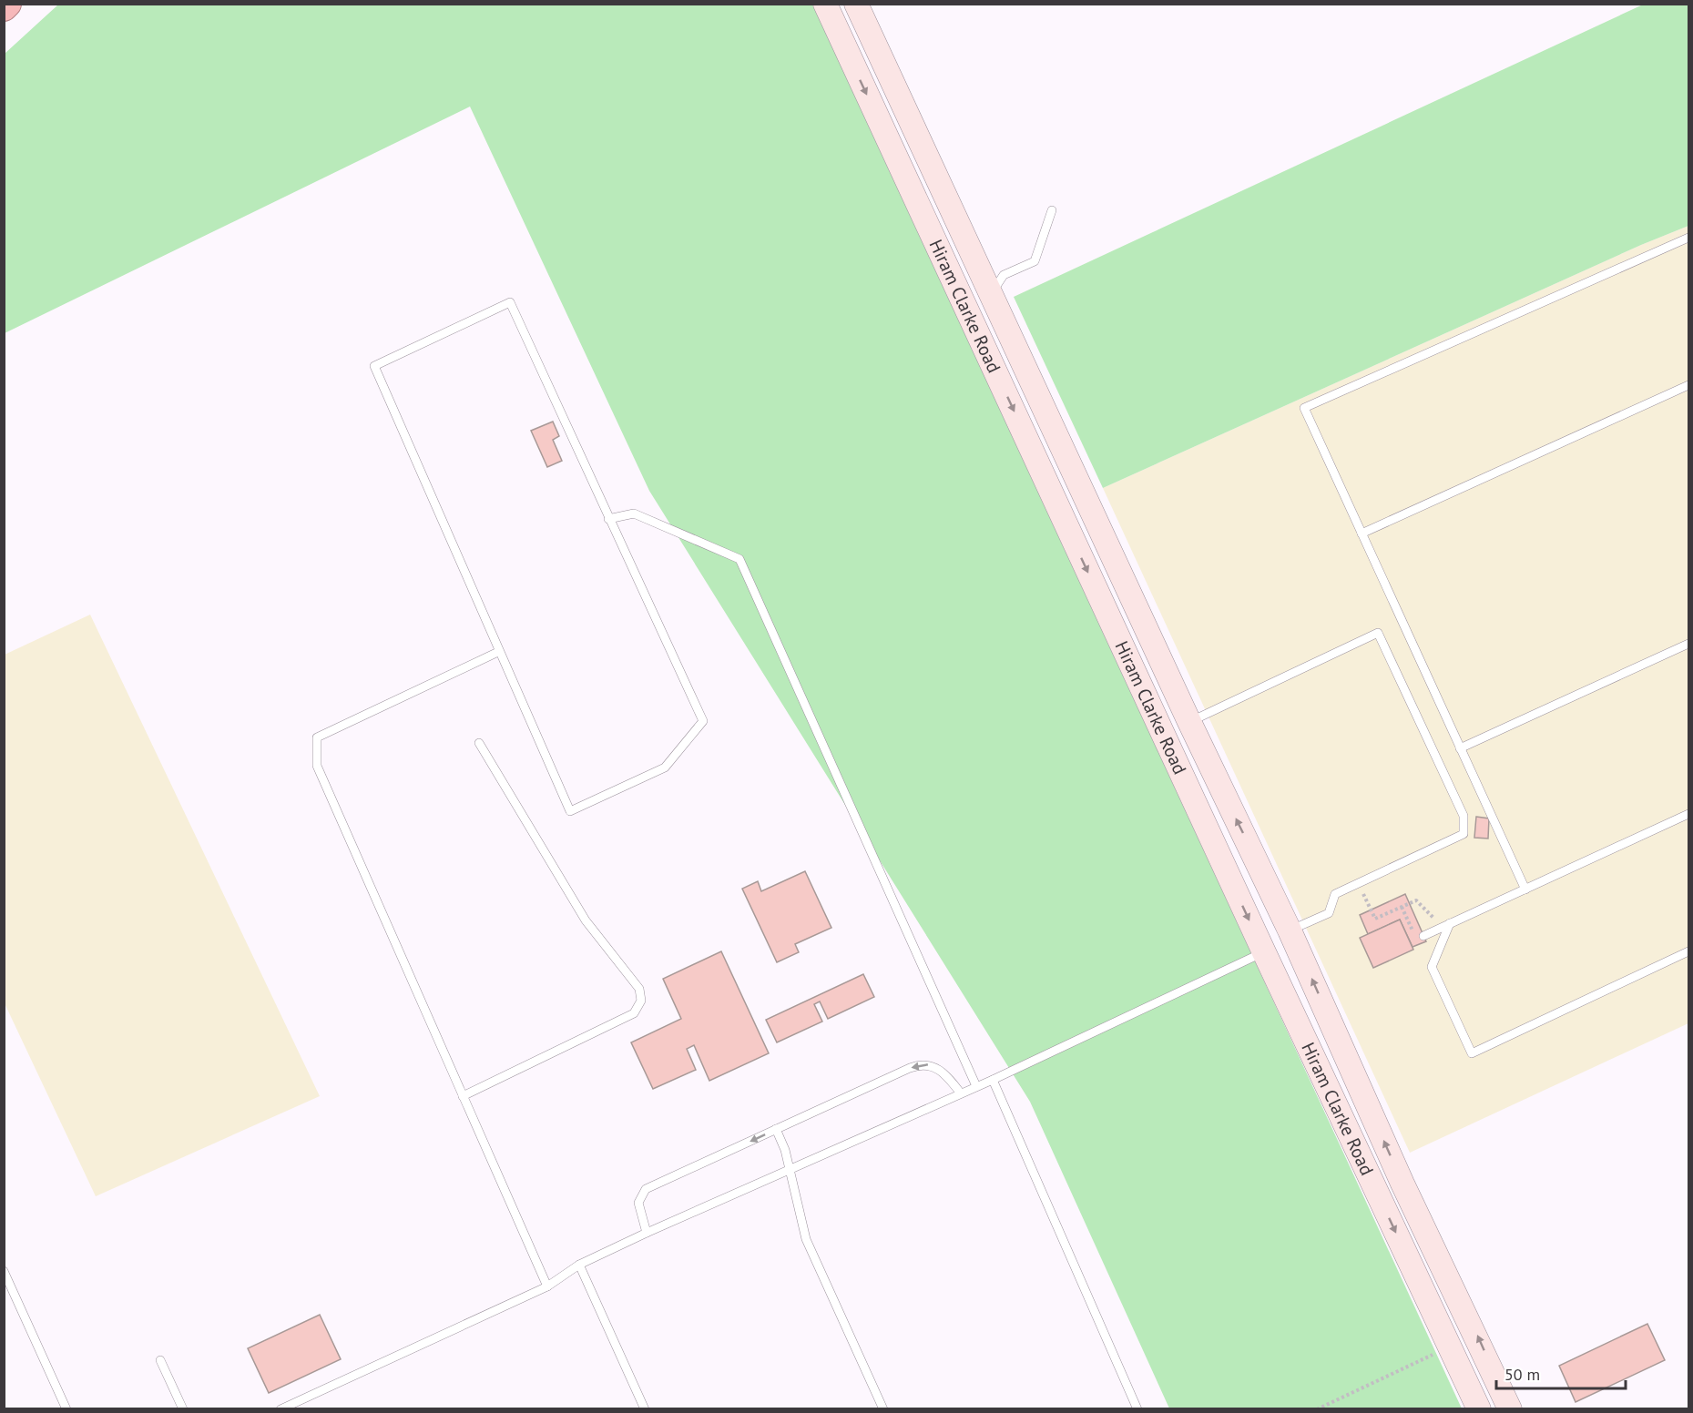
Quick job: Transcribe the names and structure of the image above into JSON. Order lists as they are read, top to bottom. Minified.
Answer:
{"streets":{"main road":["Hiram Clarke Road"]},"scale_bar":"50 m"}
